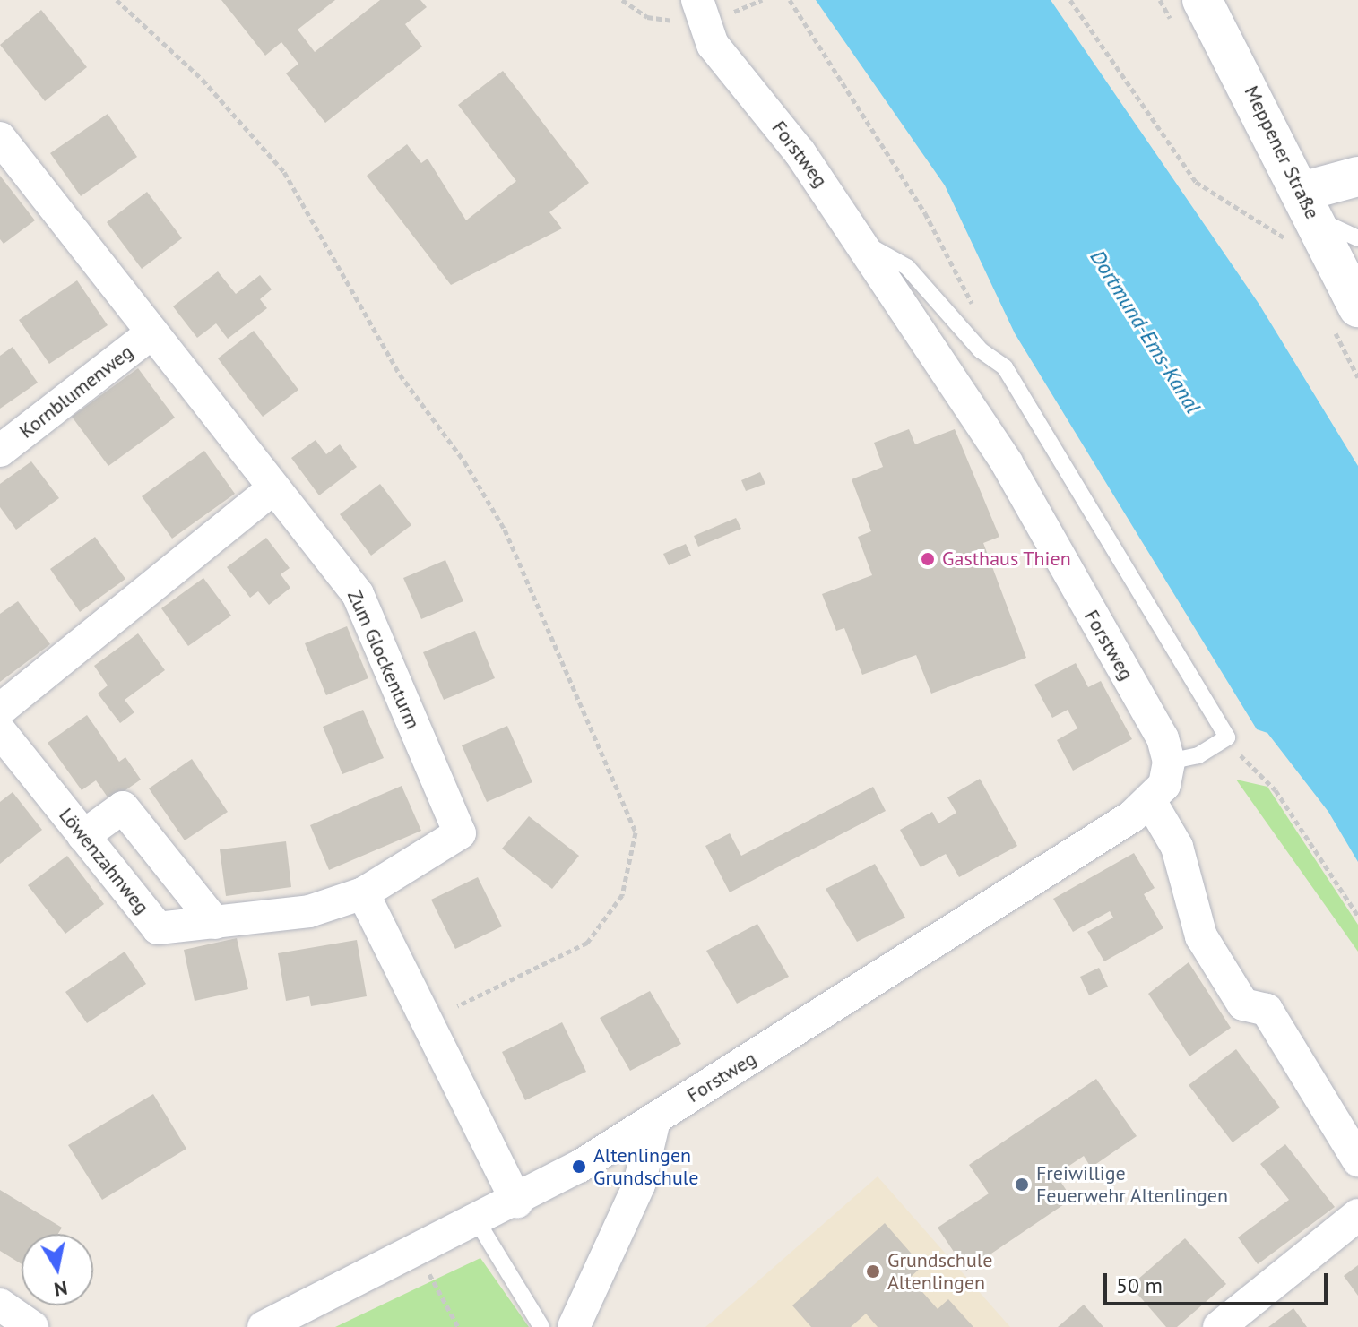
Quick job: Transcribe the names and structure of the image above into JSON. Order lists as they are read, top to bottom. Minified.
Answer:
{"streets":{"main road":["Meppener Straße"],"street":["Forstweg","Kornblumenweg","Zum Glockenturm","Löwenzahnweg"]},"crossings":[["Kornblumenweg","Zum Glockenturm"],["Zum Glockenturm","Löwenzahnweg"]],"water":["Dortmund-Ems-Kanal"],"places":["Gasthaus Thien","Altenlingen Grundschule","Freiwillige Feuerwehr Altenlingen","Grundschule Altenlingen"],"scale_bar":"50 m","north":"bottom"}
